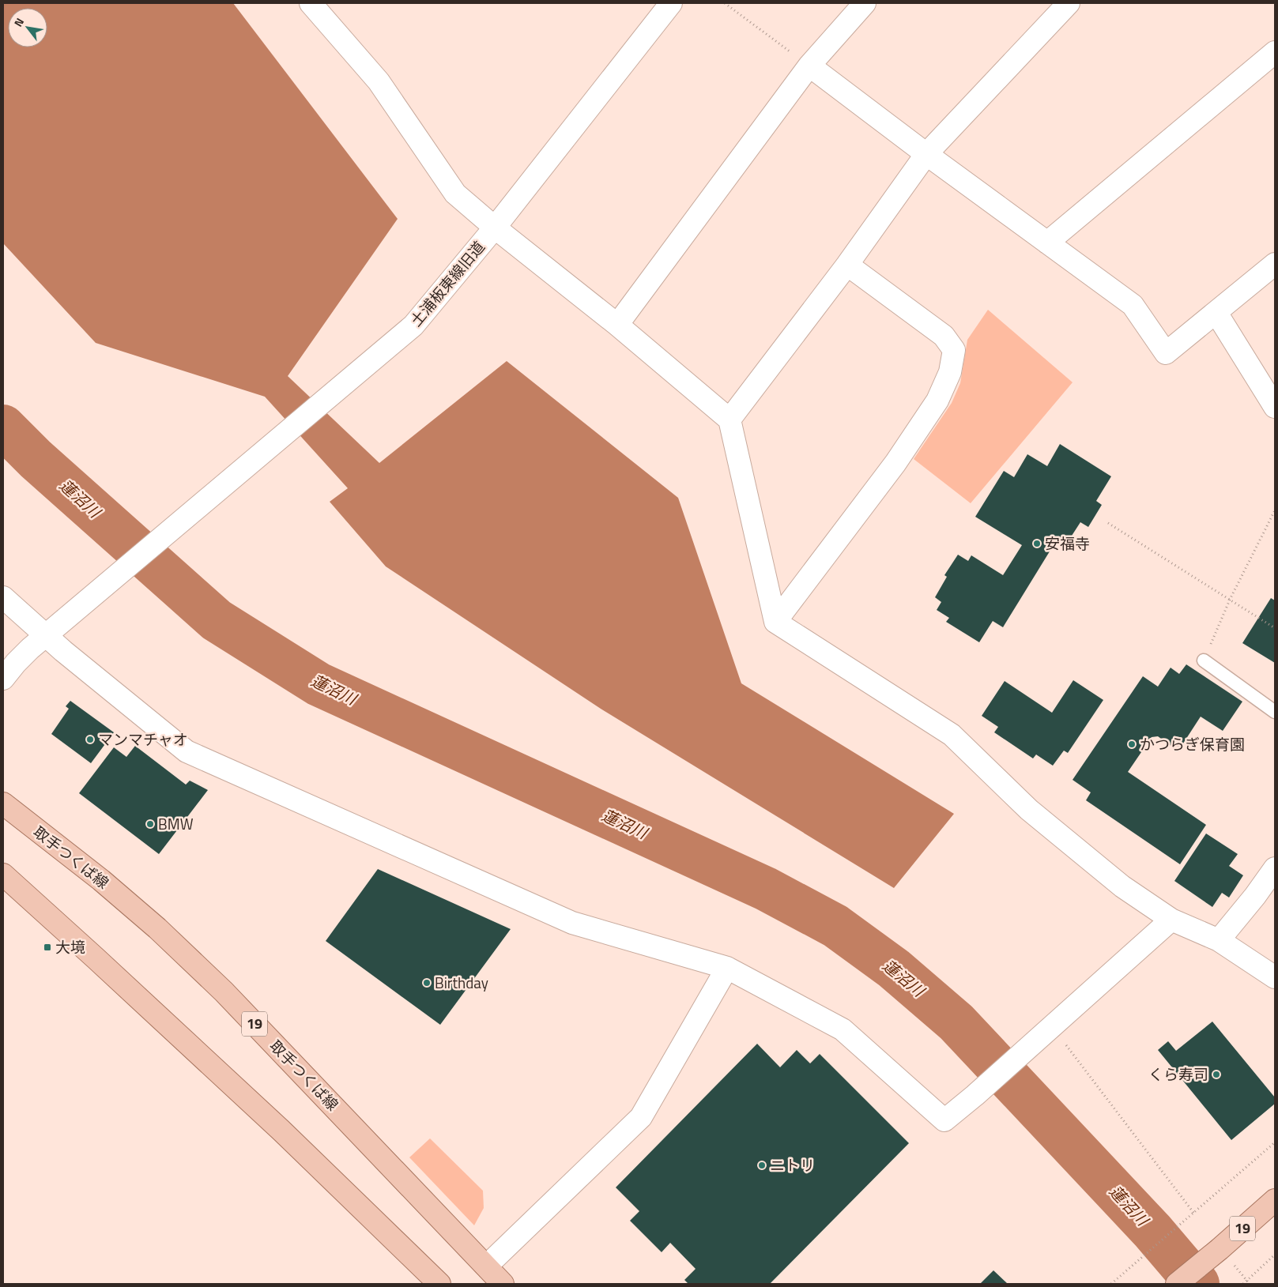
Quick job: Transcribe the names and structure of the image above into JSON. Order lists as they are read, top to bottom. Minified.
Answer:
{"streets":{"main road":["取手つくば線","19"],"street":["土浦板東線旧道"]},"water":["蓮沼川"],"places":{"other":["安福寺","マンマチャオ","かつらぎ保育園","BMW","Birthday","くら寿司","ニトリ"],"transit":["大境"]},"north":"top left"}
